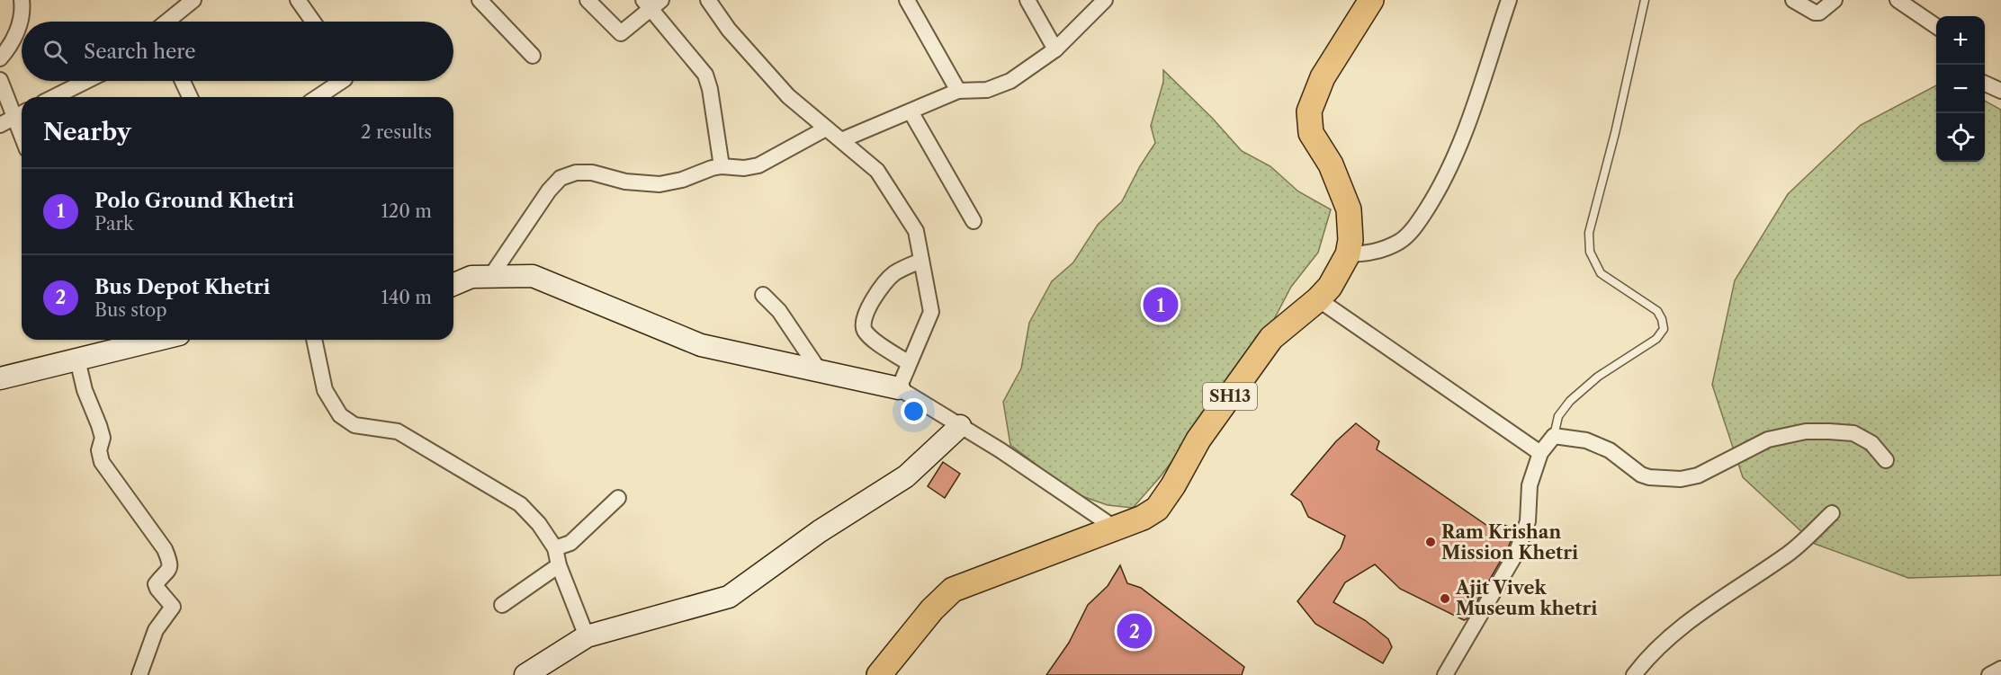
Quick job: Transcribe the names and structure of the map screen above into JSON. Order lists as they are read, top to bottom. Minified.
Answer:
{"streets":{"main road":["SH13"]},"places":["Ram Krishan Mission Khetri","Ajit Vivek Museum khetri"],"page":{"map_buttons":["+","−"],"search":"Search here","heading":["Nearby","2 results"],"list":[{"mark":"1","name":"Polo Ground Khetri","note":"Park","value":"120 m"},{"mark":"2","name":"Bus Depot Khetri","note":"Bus stop","value":"140 m"}],"pins":["1","2"]}}
